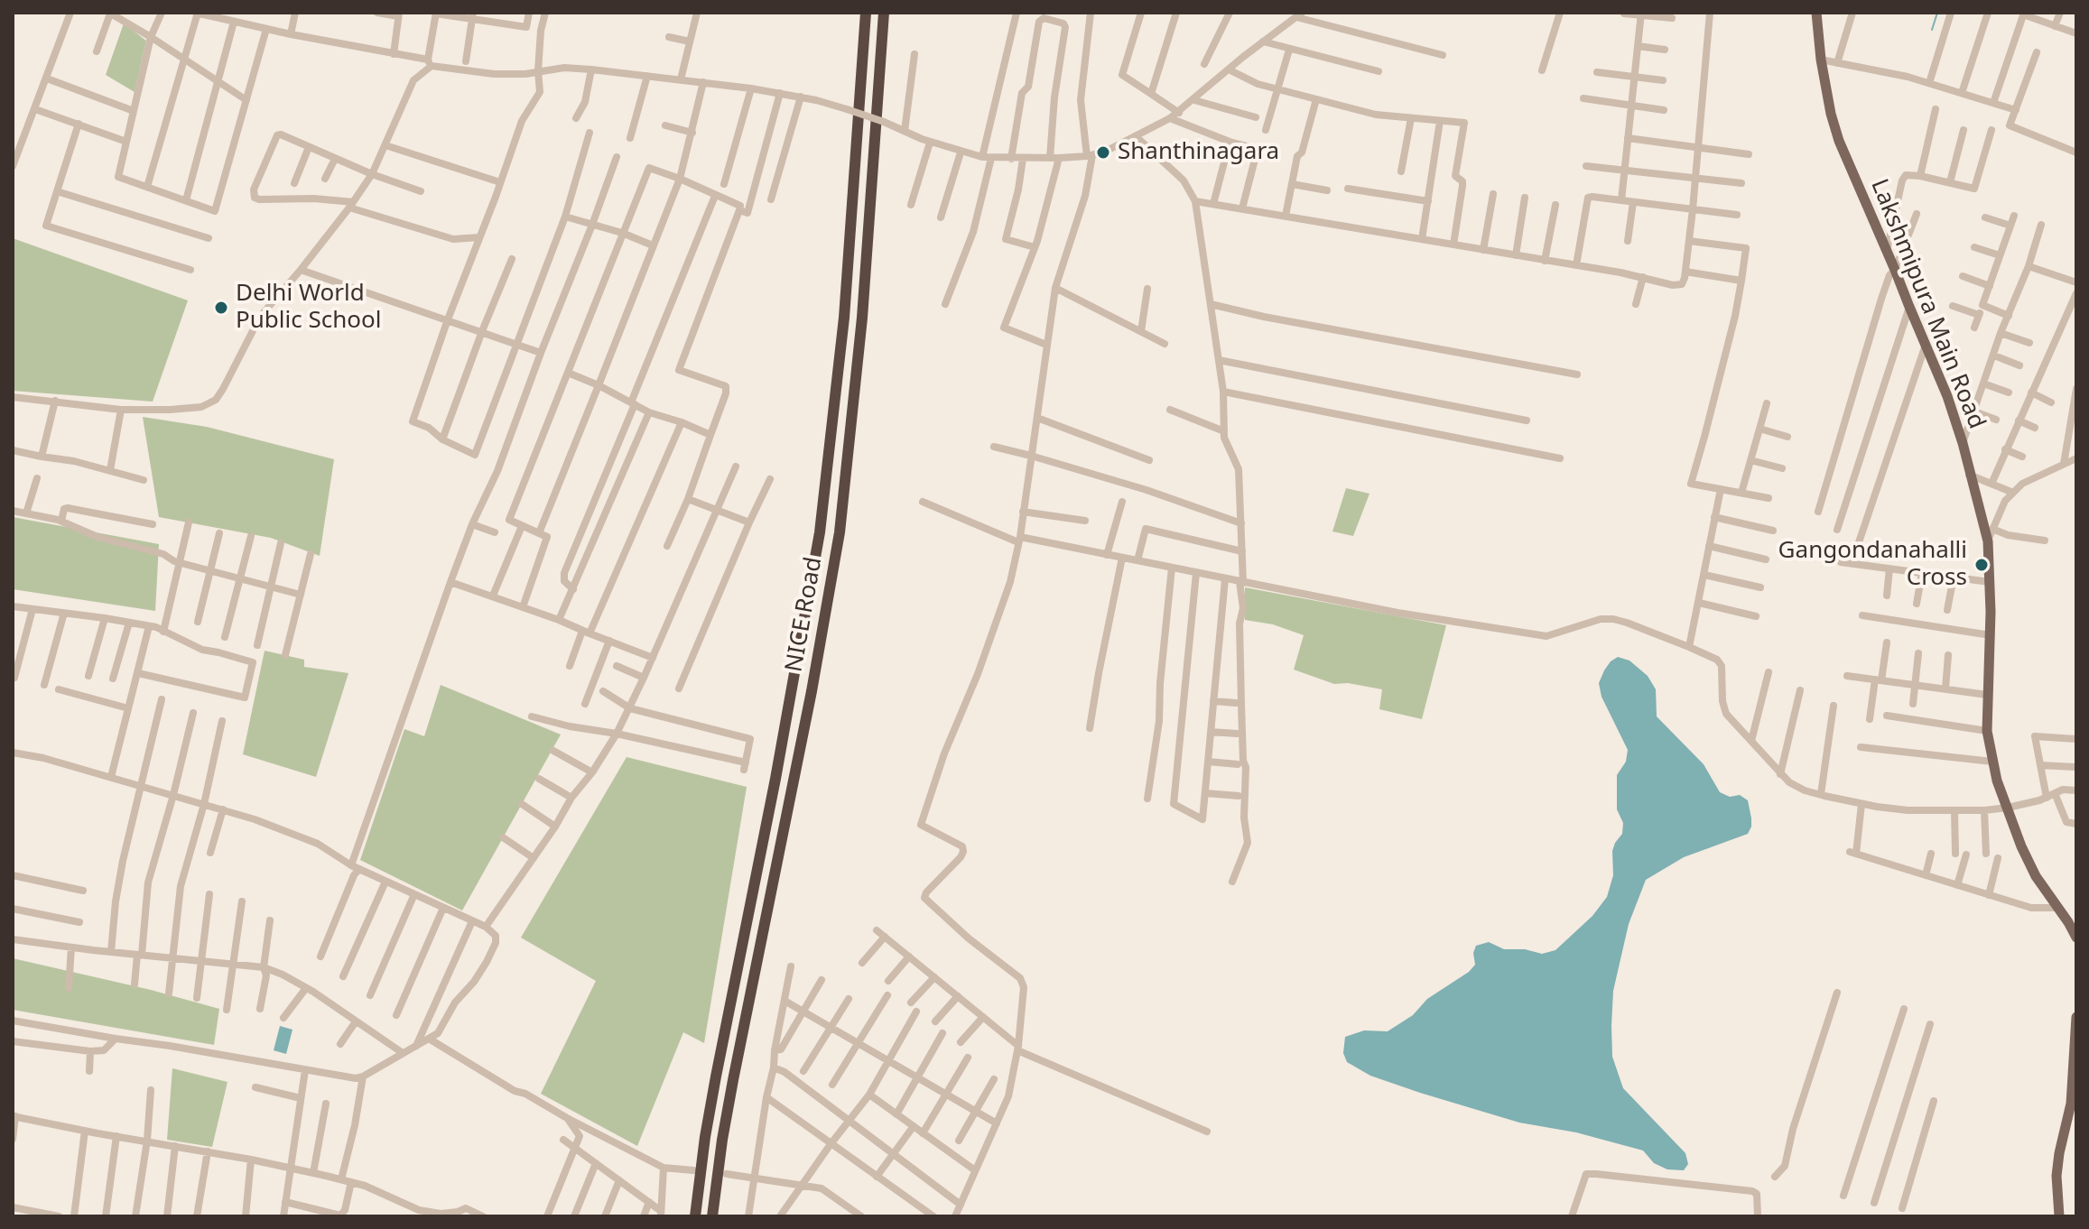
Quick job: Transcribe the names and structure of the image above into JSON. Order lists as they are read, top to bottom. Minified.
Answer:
{"streets":{"highway":["NICE Road"],"main road":["Lakshmipura Main Road"]},"places":["Shanthinagara","Delhi World Public School","Gangondanahalli Cross"]}
